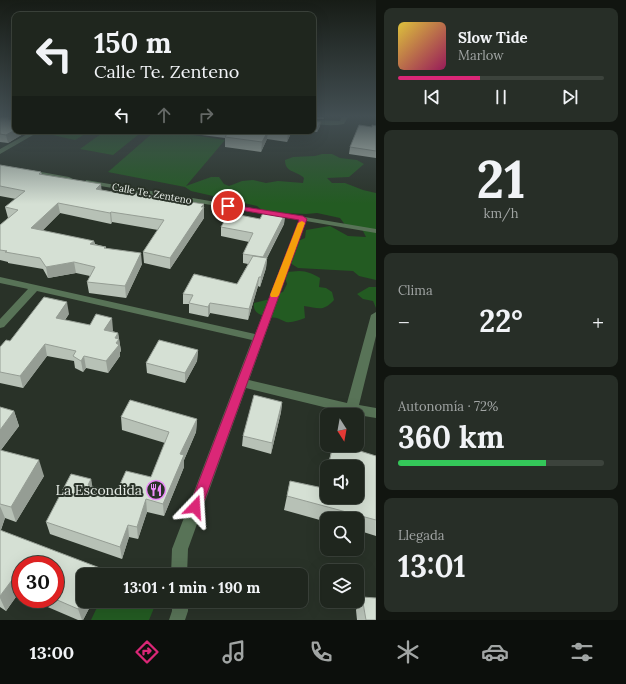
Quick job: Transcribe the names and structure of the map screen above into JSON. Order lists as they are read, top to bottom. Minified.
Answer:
{"streets":{"street":["Calle Te. Zenteno"]},"places":{"restaurant":["La Escondida"]},"north":"bottom","page":{"turn":["150 m","Calle Te. Zenteno"],"song":["Slow Tide","Marlow"],"tile":[["21","km/h"],"Clima",["Autonomía · 72%","360 km"],["Llegada","13:01"]],"heat":["−","22°","+"],"limit":"30","trip":"13:01 · 1 min · 190 m","tabs":"13:00"}}
